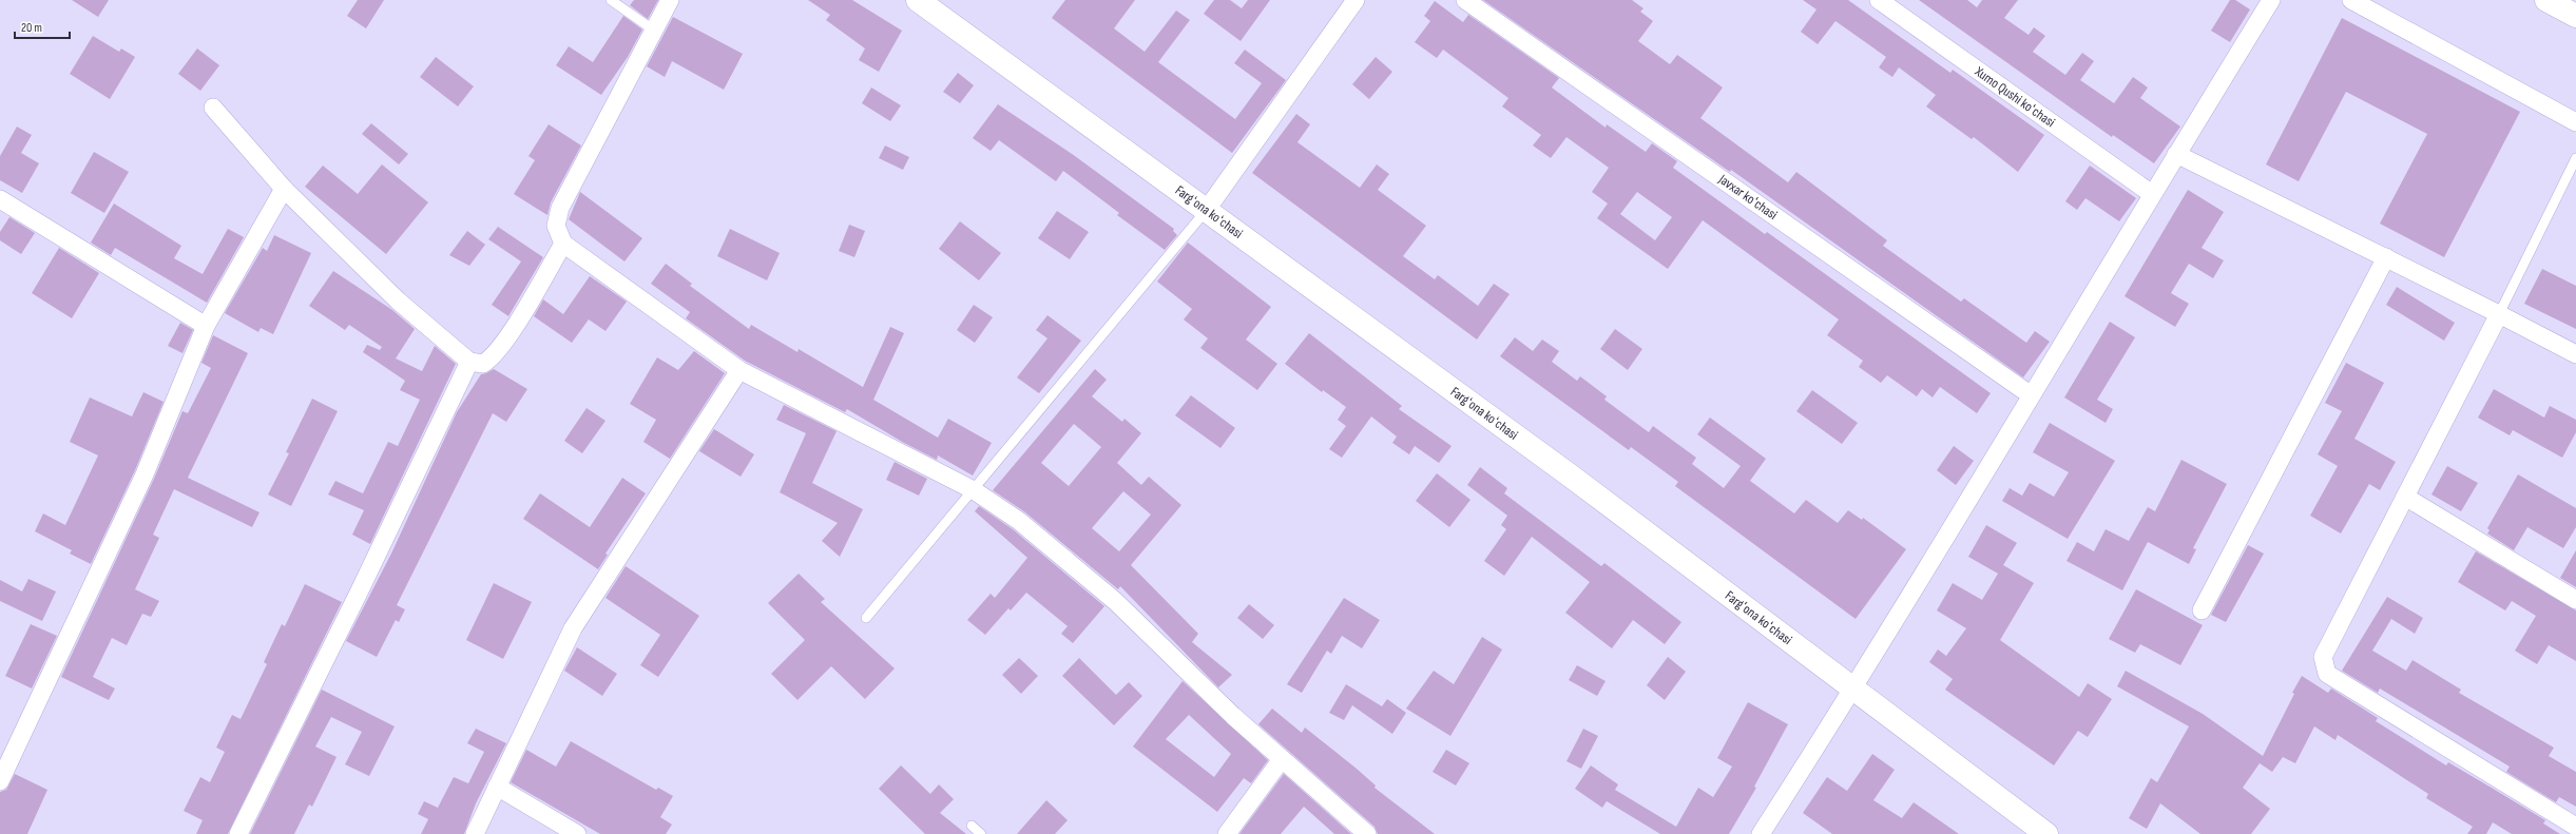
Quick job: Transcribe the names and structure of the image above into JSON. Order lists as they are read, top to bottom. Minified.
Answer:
{"streets":{"street":["Xumo Qushi koʻchasi","Javxar koʻchasi","Fargʻona koʻchasi"]},"scale_bar":"20 m"}
